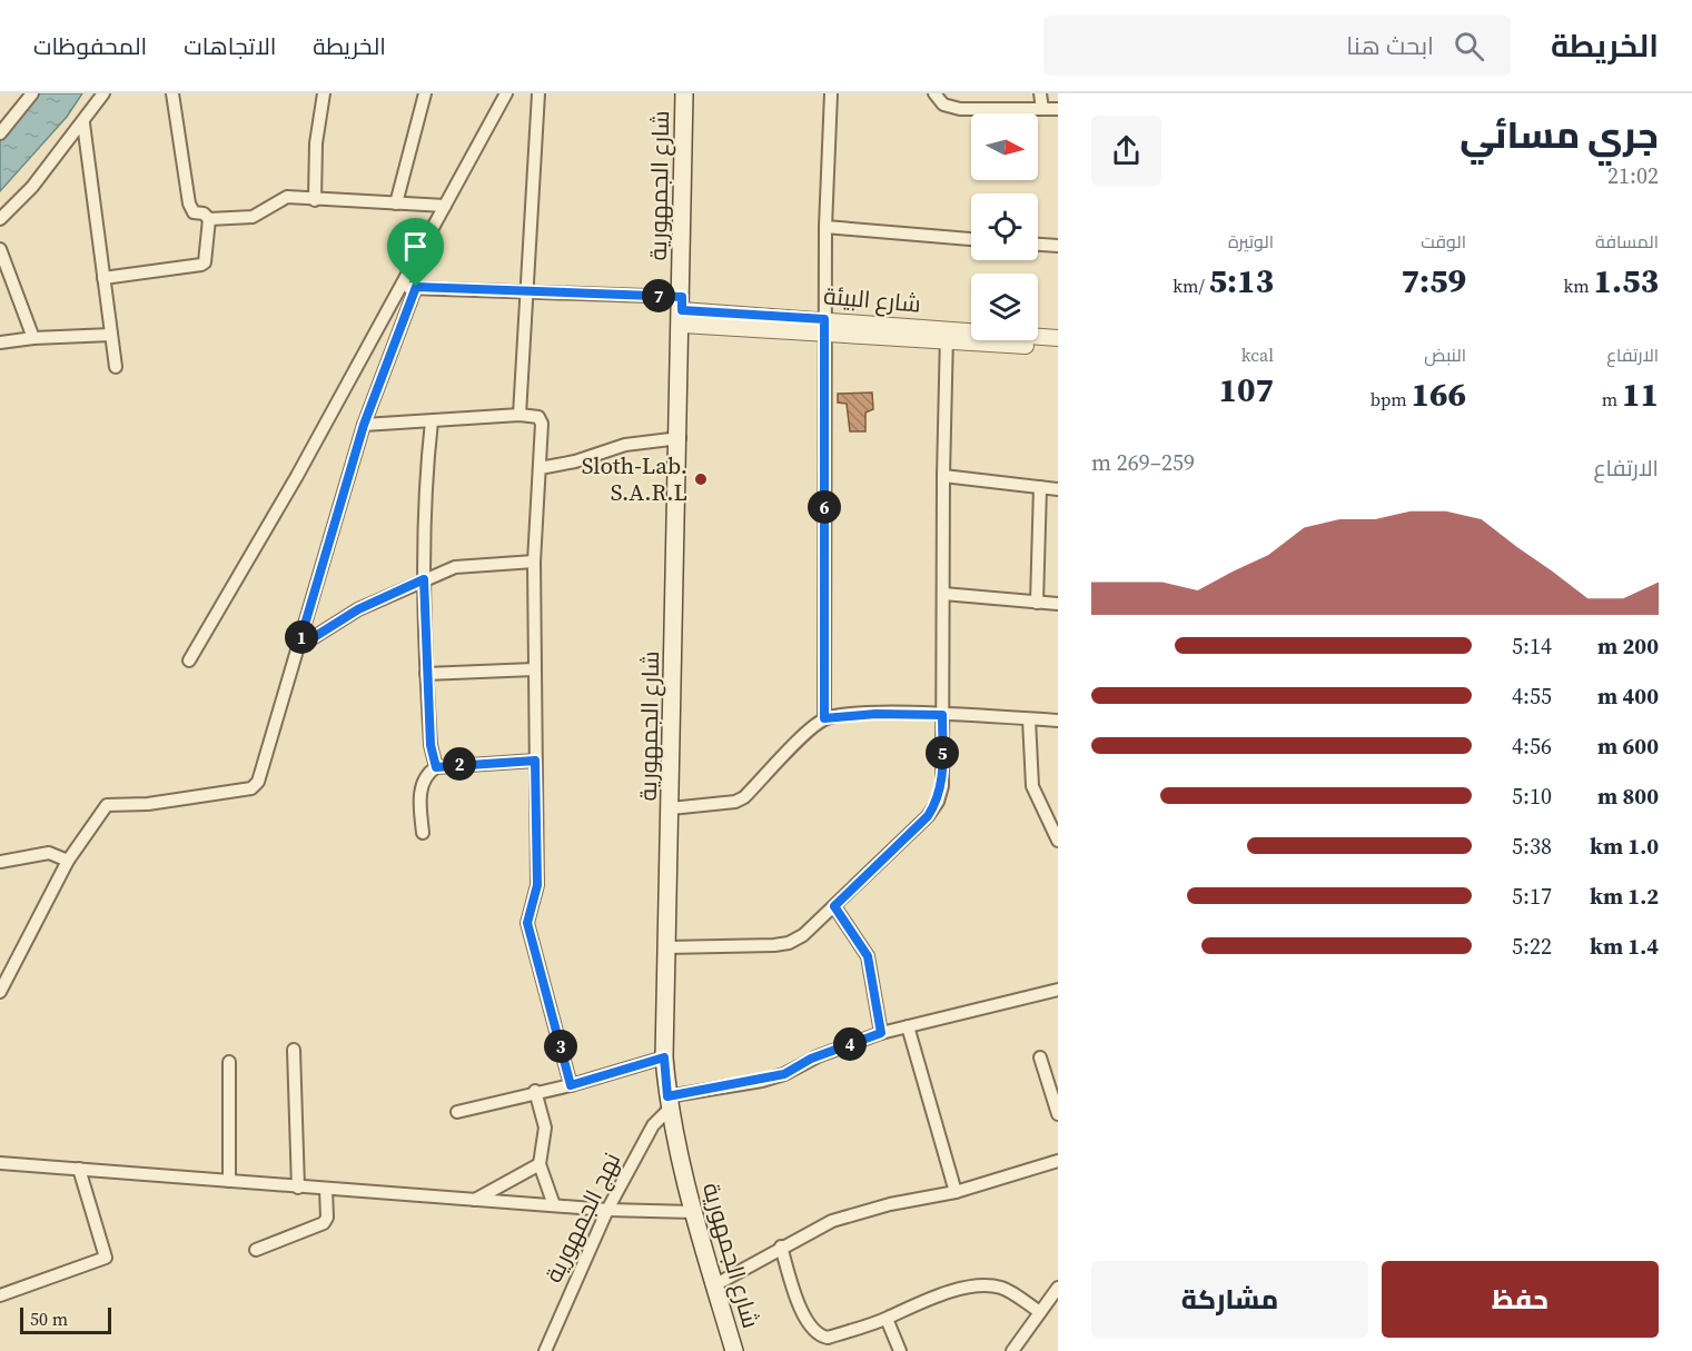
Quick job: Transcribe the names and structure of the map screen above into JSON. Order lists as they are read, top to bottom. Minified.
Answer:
{"streets":{"main road":["شارع الجمهورية"],"street":["شارع البيئة","نهج الجمهورية"]},"crossings":[["شارع الجمهورية","شارع البيئة"],["شارع الجمهورية","نهج الجمهورية"]],"places":["Sloth-Lab. S.A.R.L"],"scale_bar":"50 m","north":"right","page":{"header":"الخريطة","search":"ابحث هنا","nav":["الخريطة","الاتجاهات","المحفوظات"],"heading":["جري مسائي","21:02"],"stats":[["المسافة","1.53 km"],["الوقت","7:59"],["الوتيرة","5:13 /km"],["الارتفاع","11 m"],["النبض","166 bpm"],["kcal","107"]],"pins":["7","6","1","5","2","4","3"],"chart":["الارتفاع","259–269 m"],"list":[{"name":"200 m","note":"5:14"},{"name":"400 m","note":"4:55"},{"name":"600 m","note":"4:56"},{"name":"800 m","note":"5:10"},{"name":"1.0 km","note":"5:38"},{"name":"1.2 km","note":"5:17"},{"name":"1.4 km","note":"5:22"}],"buttons":["حفظ","مشاركة"],"scale":"50 m"}}
